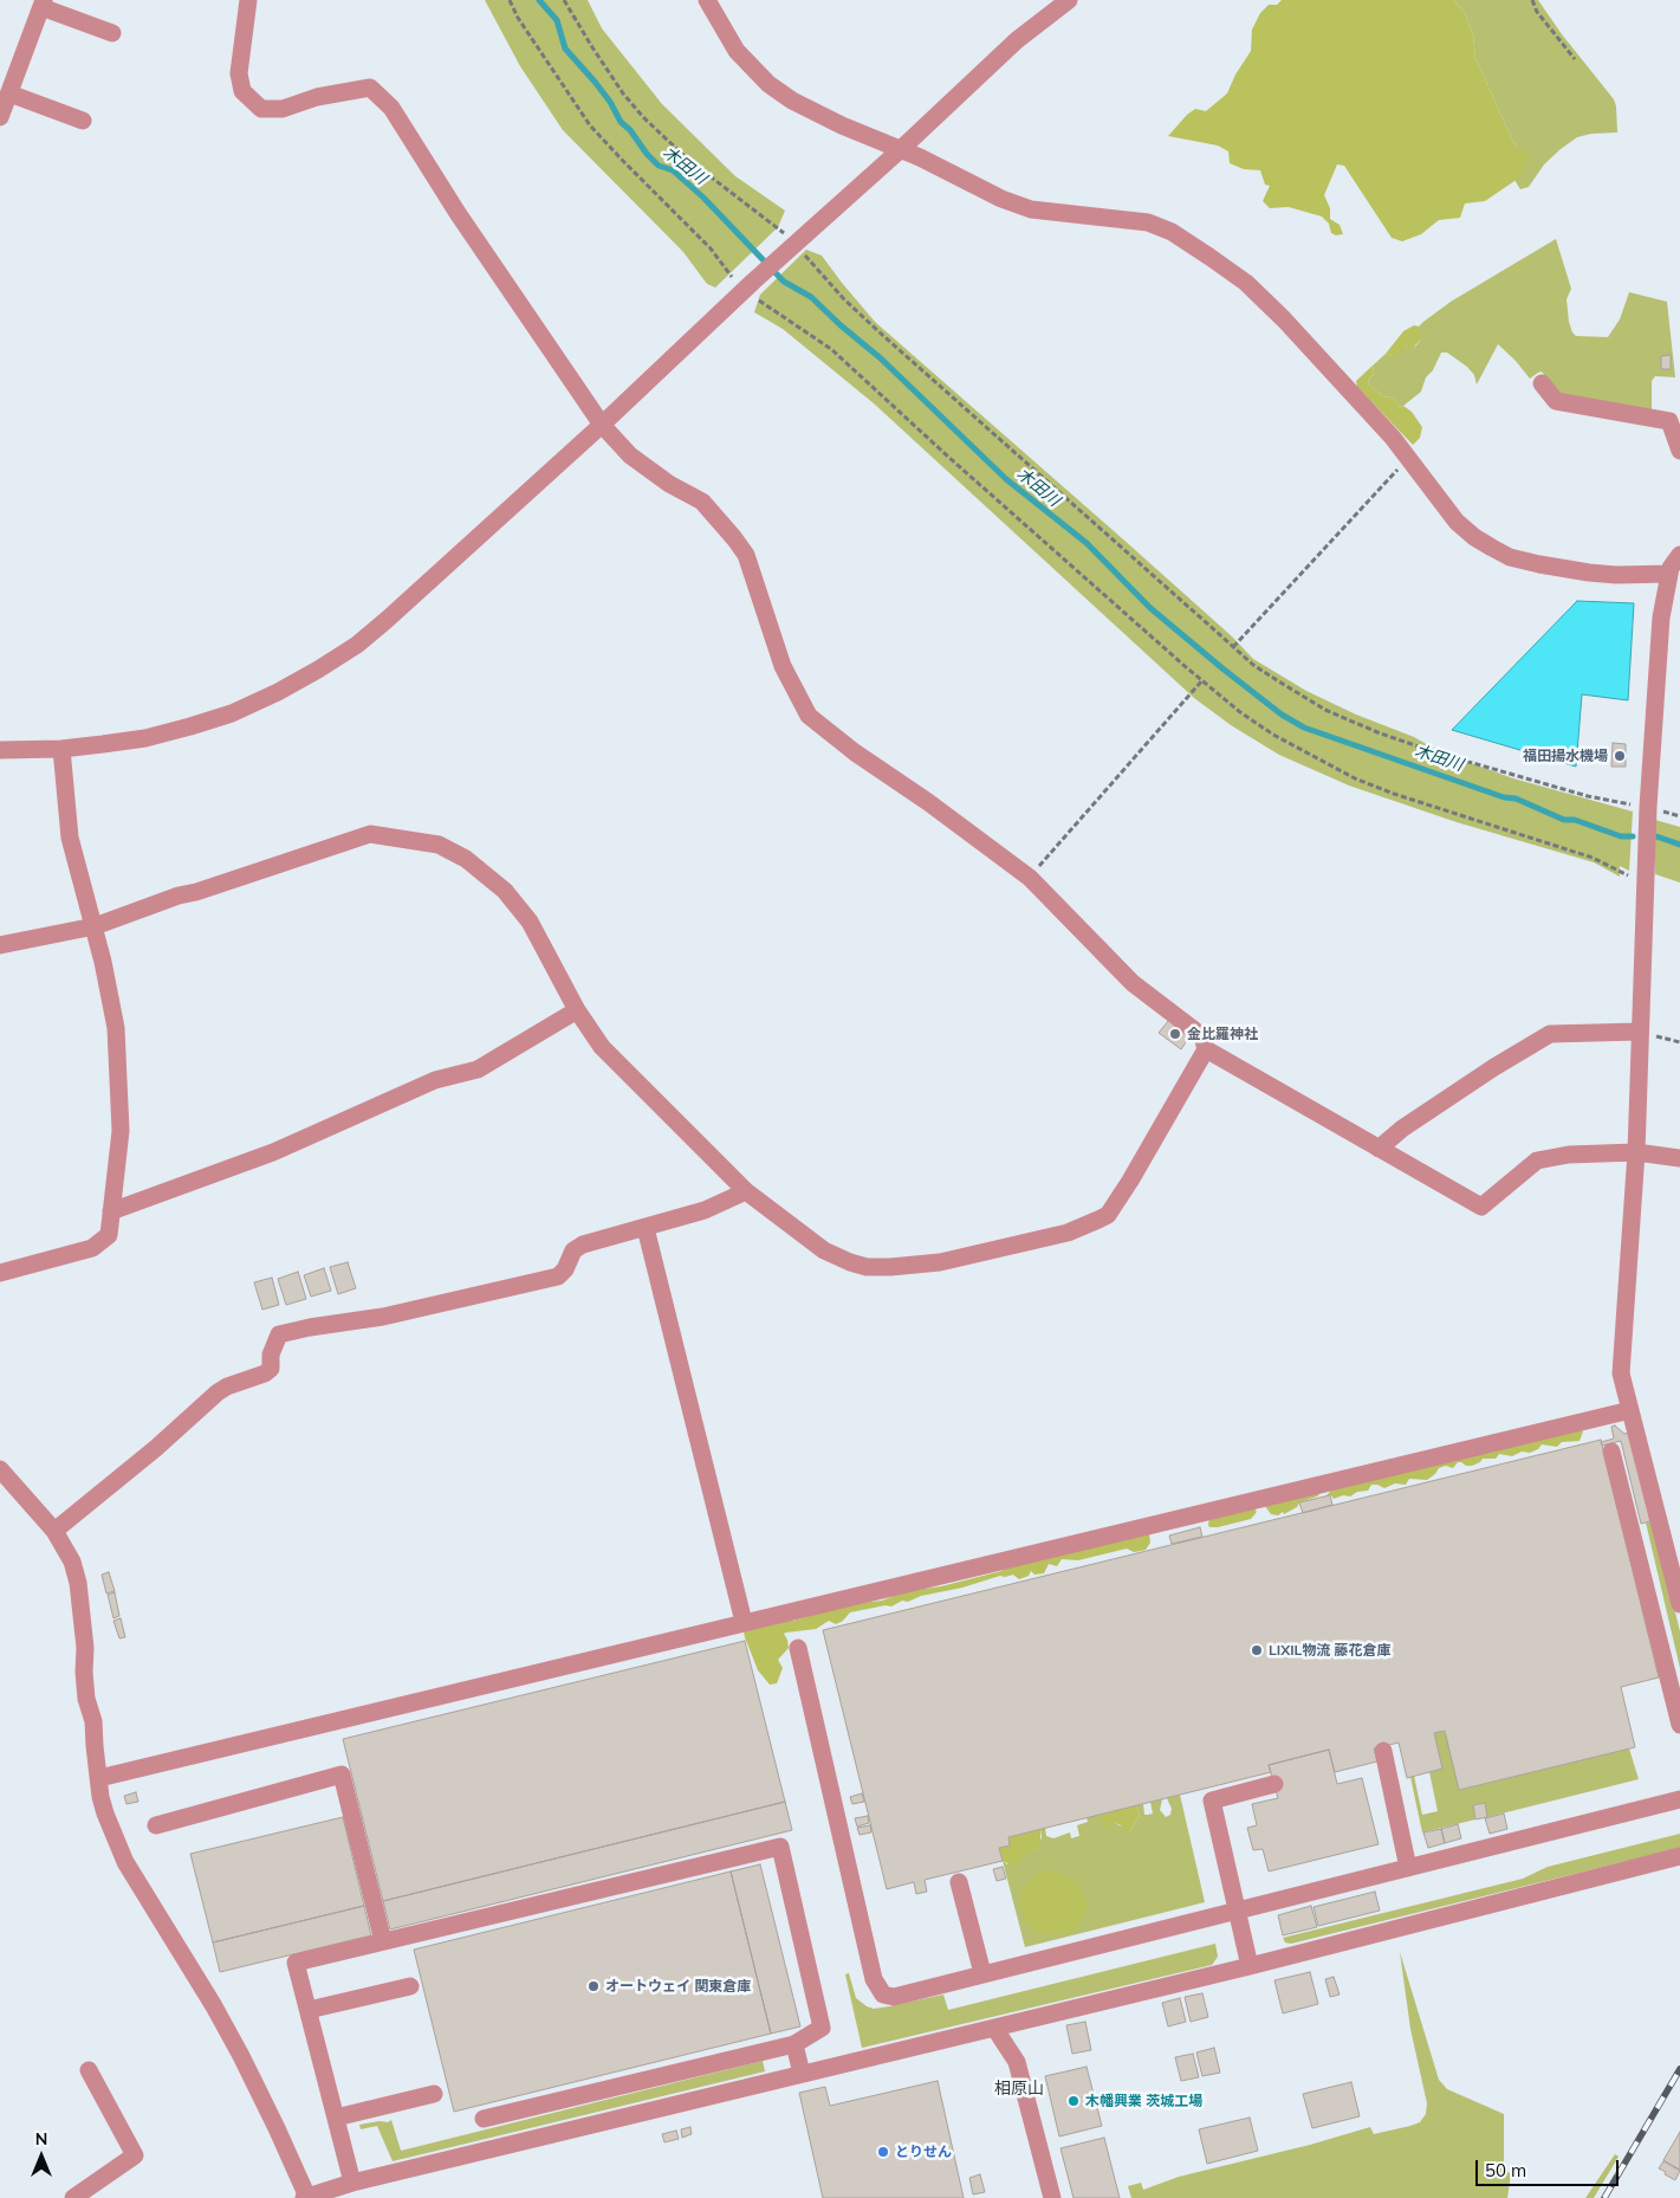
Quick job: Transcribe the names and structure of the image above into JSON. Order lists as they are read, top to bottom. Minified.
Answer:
{"districts":["相原山"],"water":["木田川"],"places":["福田揚水機場","金比羅神社","LIXIL物流 藤花倉庫","オートウェイ 関東倉庫","木幡興業 茨城工場","とりせん"],"scale_bar":"50 m","north":"top"}
